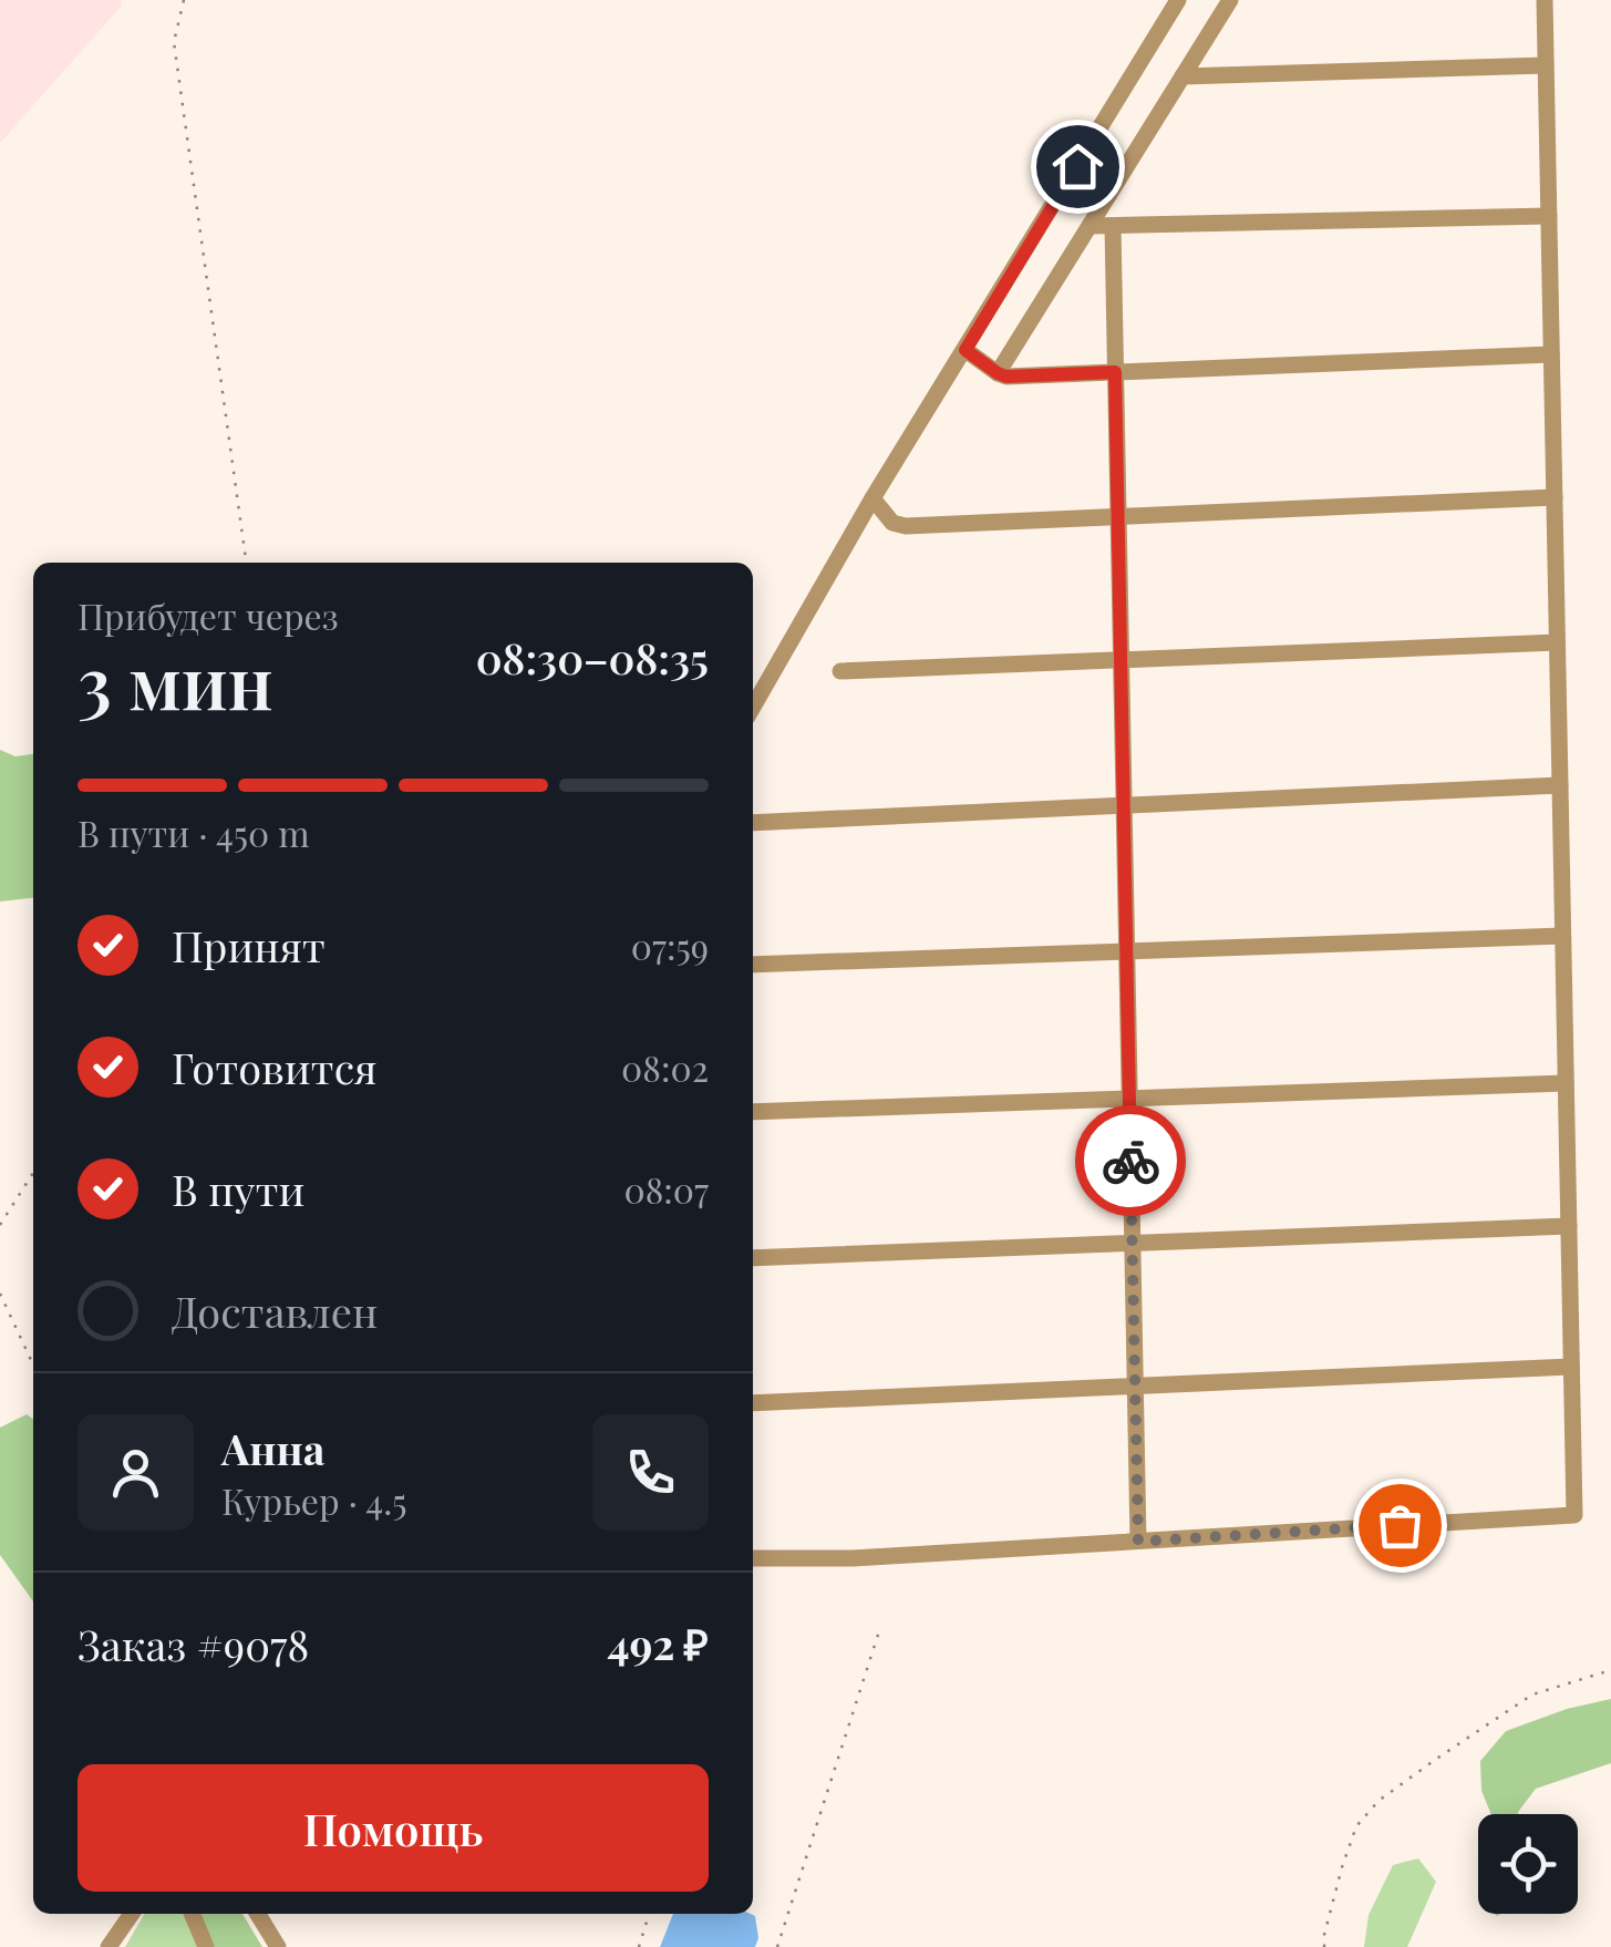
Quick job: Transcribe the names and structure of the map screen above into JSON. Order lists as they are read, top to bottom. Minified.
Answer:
{"page":{"heading":["3 мин","Прибудет через","08:30–08:35"],"panel":["Анна","Курьер · 4.5","Заказ #9078","492 ₽"],"bar":"В пути · 450 m","list":[["Принят","07:59"],["Готовится","08:02"],["В пути","08:07"],"Доставлен"],"buttons":"Помощь"}}
